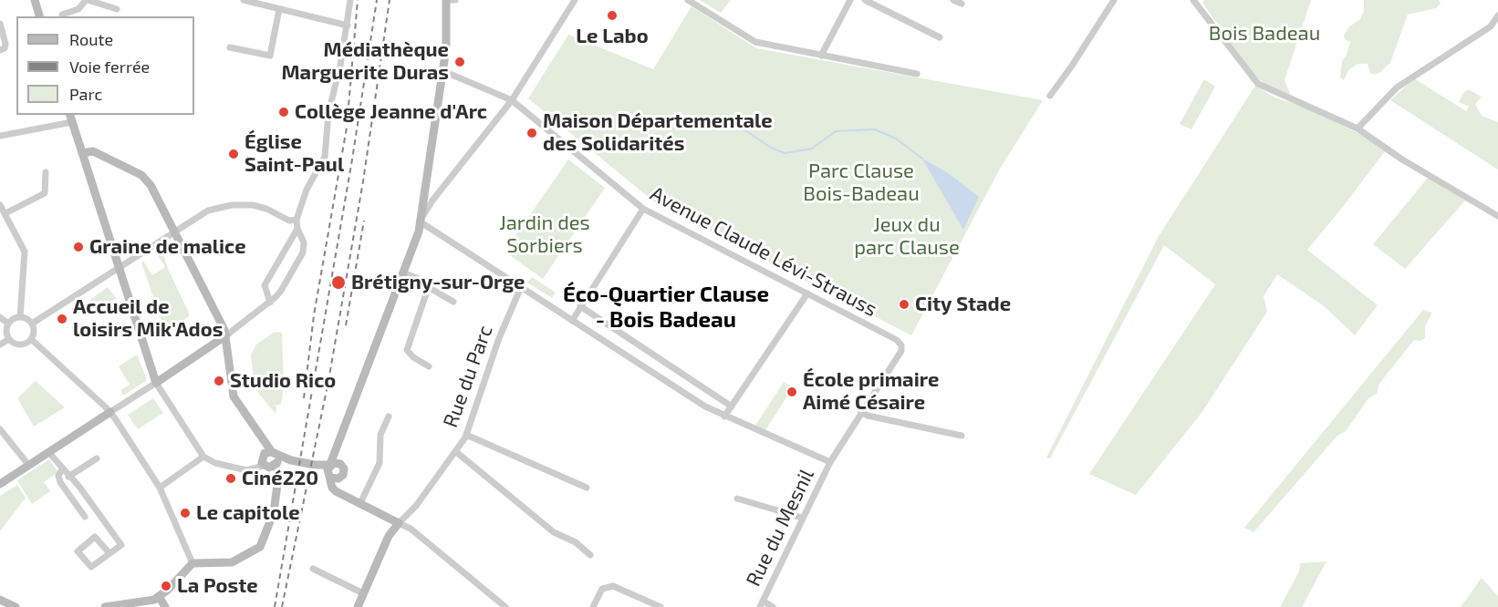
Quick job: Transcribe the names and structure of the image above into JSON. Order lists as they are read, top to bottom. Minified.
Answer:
{"streets":{"street":["Avenue Claude Lévi-Strauss","Rue du Parc","Rue du Mesnil"]},"crossings":[["Avenue Claude Lévi-Strauss","Rue du Mesnil"]],"districts":["Éco-Quartier Clause - Bois Badeau"],"parks":["Bois Badeau","Parc Clause Bois-Badeau","Jardin des Sorbiers","Jeux du parc Clause"],"places":["Le Labo","Médiathèque Marguerite Duras","Collège Jeanne d'Arc","Maison Départementale des Solidarités","Église Saint-Paul","Graine de malice","Brétigny-sur-Orge","City Stade","Accueil de loisirs Mik'Ados","Studio Rico","École primaire Aimé Césaire","Ciné220","Le capitole","La Poste"],"legend":["Route","Voie ferrée","Parc"]}
